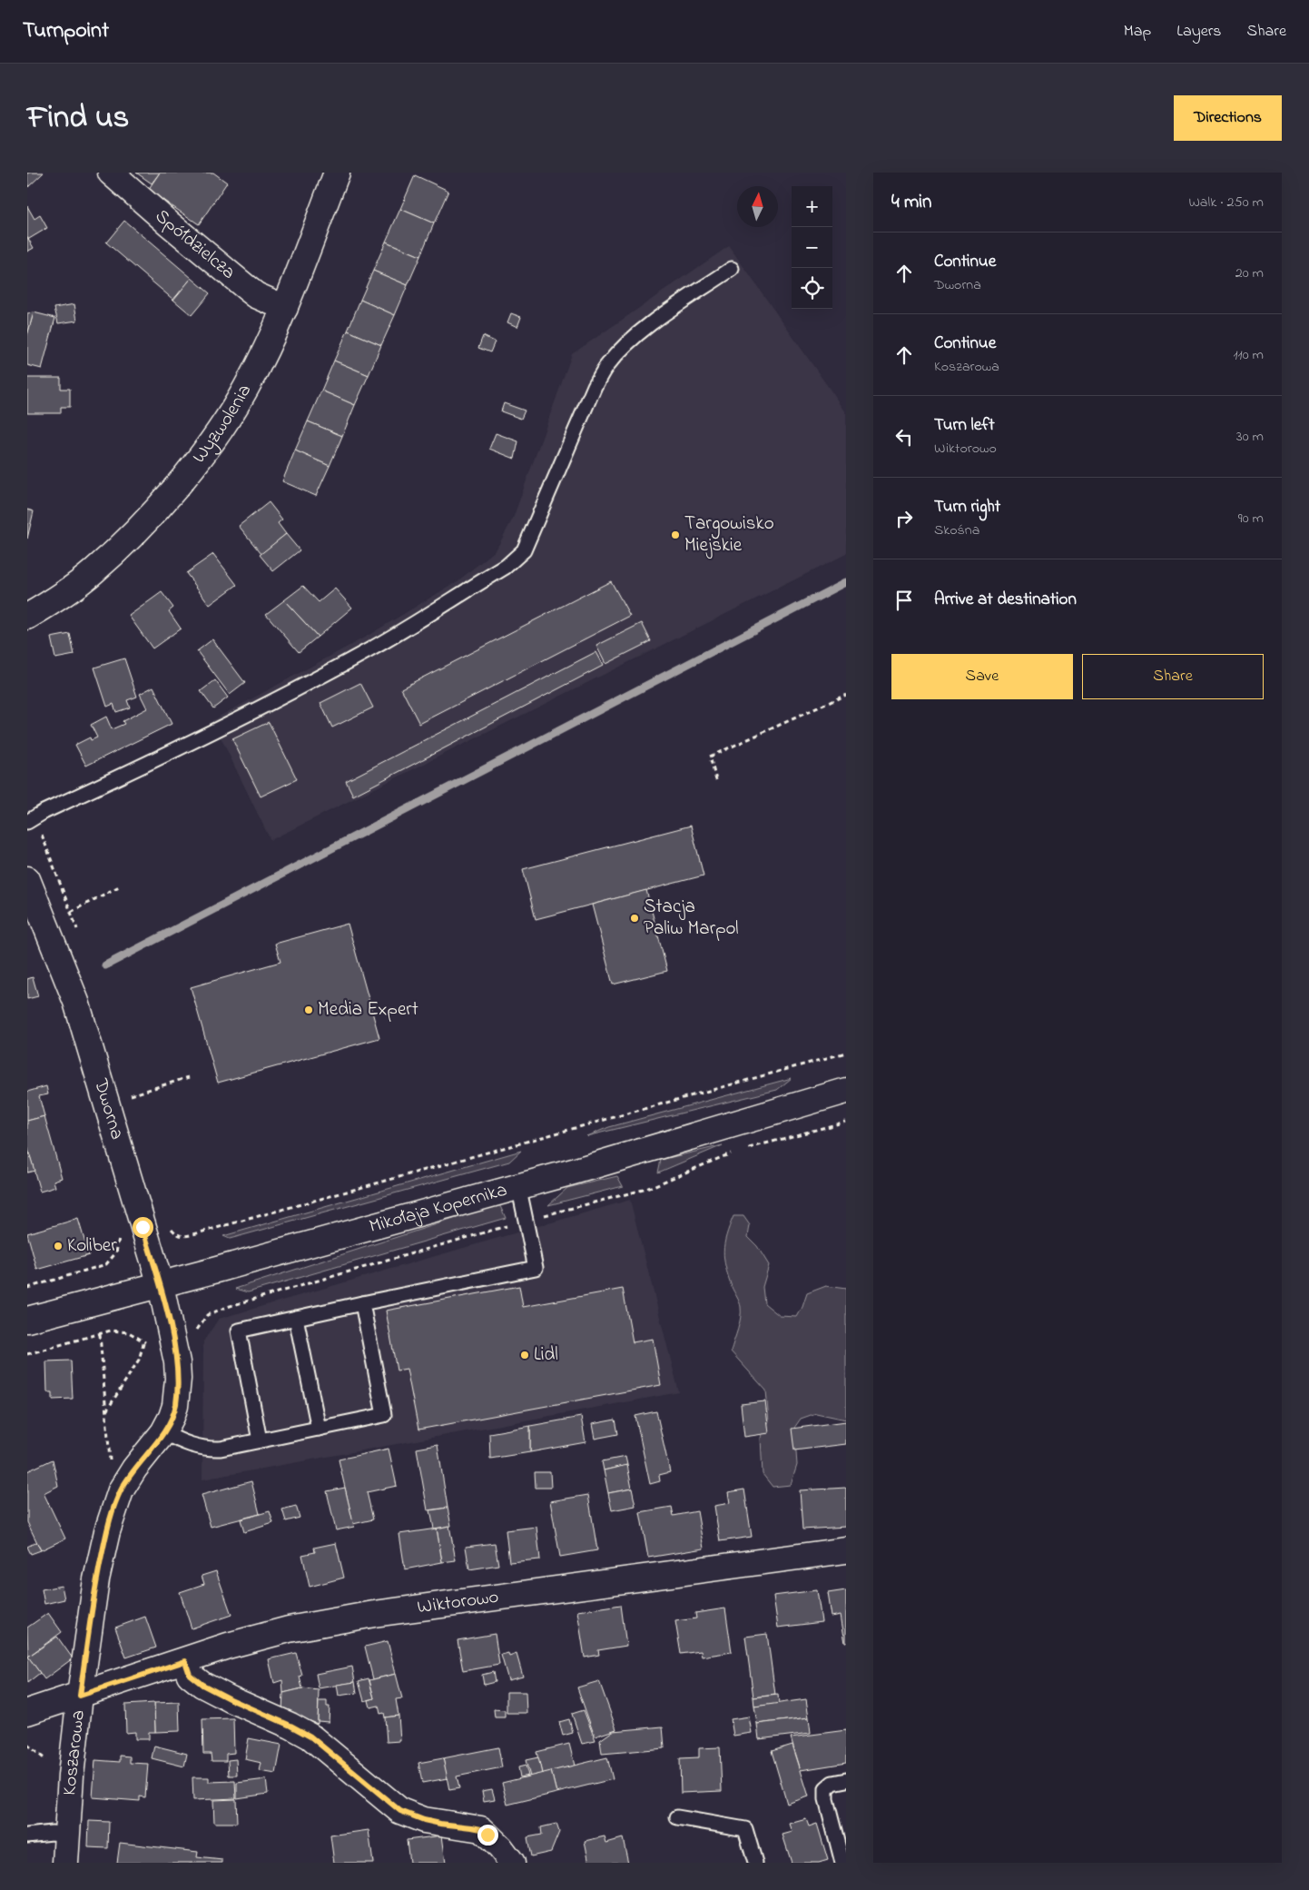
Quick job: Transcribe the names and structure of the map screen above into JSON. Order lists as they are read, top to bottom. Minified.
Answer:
{"streets":{"street":["Spółdzielcza","Wyzwolenia","Dworna","Mikołaja Kopernika","Wiktorowo","Koszarowa"]},"crossings":[["Spółdzielcza","Wyzwolenia"],["Dworna","Mikołaja Kopernika"],["Dworna","Koszarowa"],["Mikołaja Kopernika","Koszarowa"],["Wiktorowo","Koszarowa"]],"places":["Targowisko Miejskie","Stacja Paliw Marpol","Media Expert","Koliber","Lidl"],"north":"top","page":{"header":"Turnpoint","nav":["Map","Layers","Share"],"title":"Find us","buttons":["Directions",["Save","Share"]],"heading":["4 min","Walk · 250 m"],"map_buttons":["+","−"],"list":[["Continue","Dworna","20 m"],["Continue","Koszarowa","110 m"],["Turn left","Wiktorowo","30 m"],["Turn right","Skośna","90 m"],"Arrive at destination"]}}
